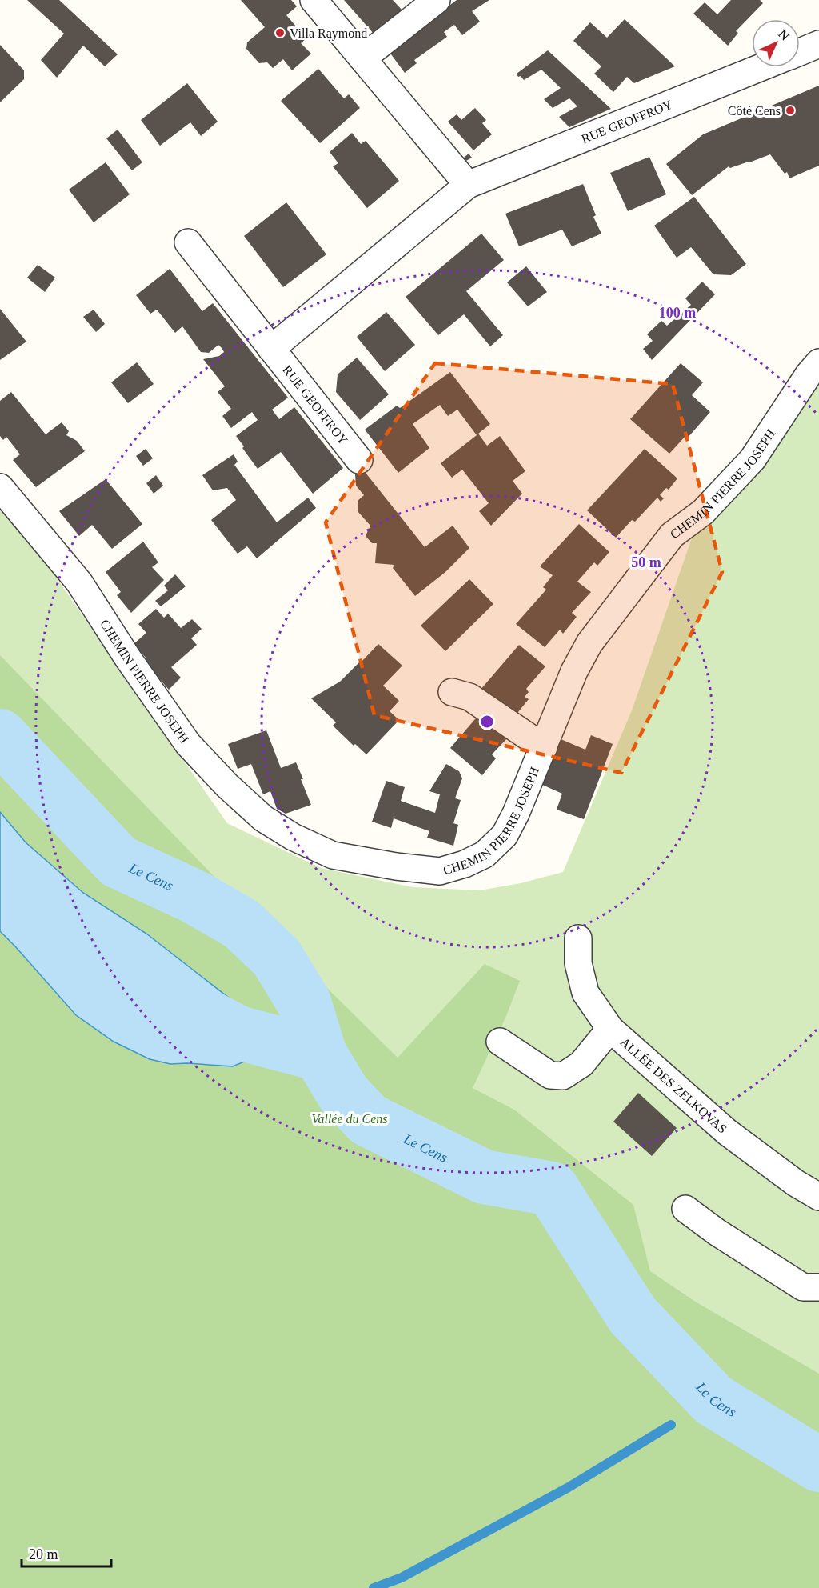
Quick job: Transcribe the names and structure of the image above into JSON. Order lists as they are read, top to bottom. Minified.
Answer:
{"streets":{"street":["RUE GEOFFROY","CHEMIN PIERRE JOSEPH","ALLÉE DES ZELKOVAS"]},"water":["Le Cens"],"parks":["Vallée du Cens"],"places":["Villa Raymond","Côté Cens"],"scale_bar":"20 m","north":"top right","rings":["100 m","50 m"]}
